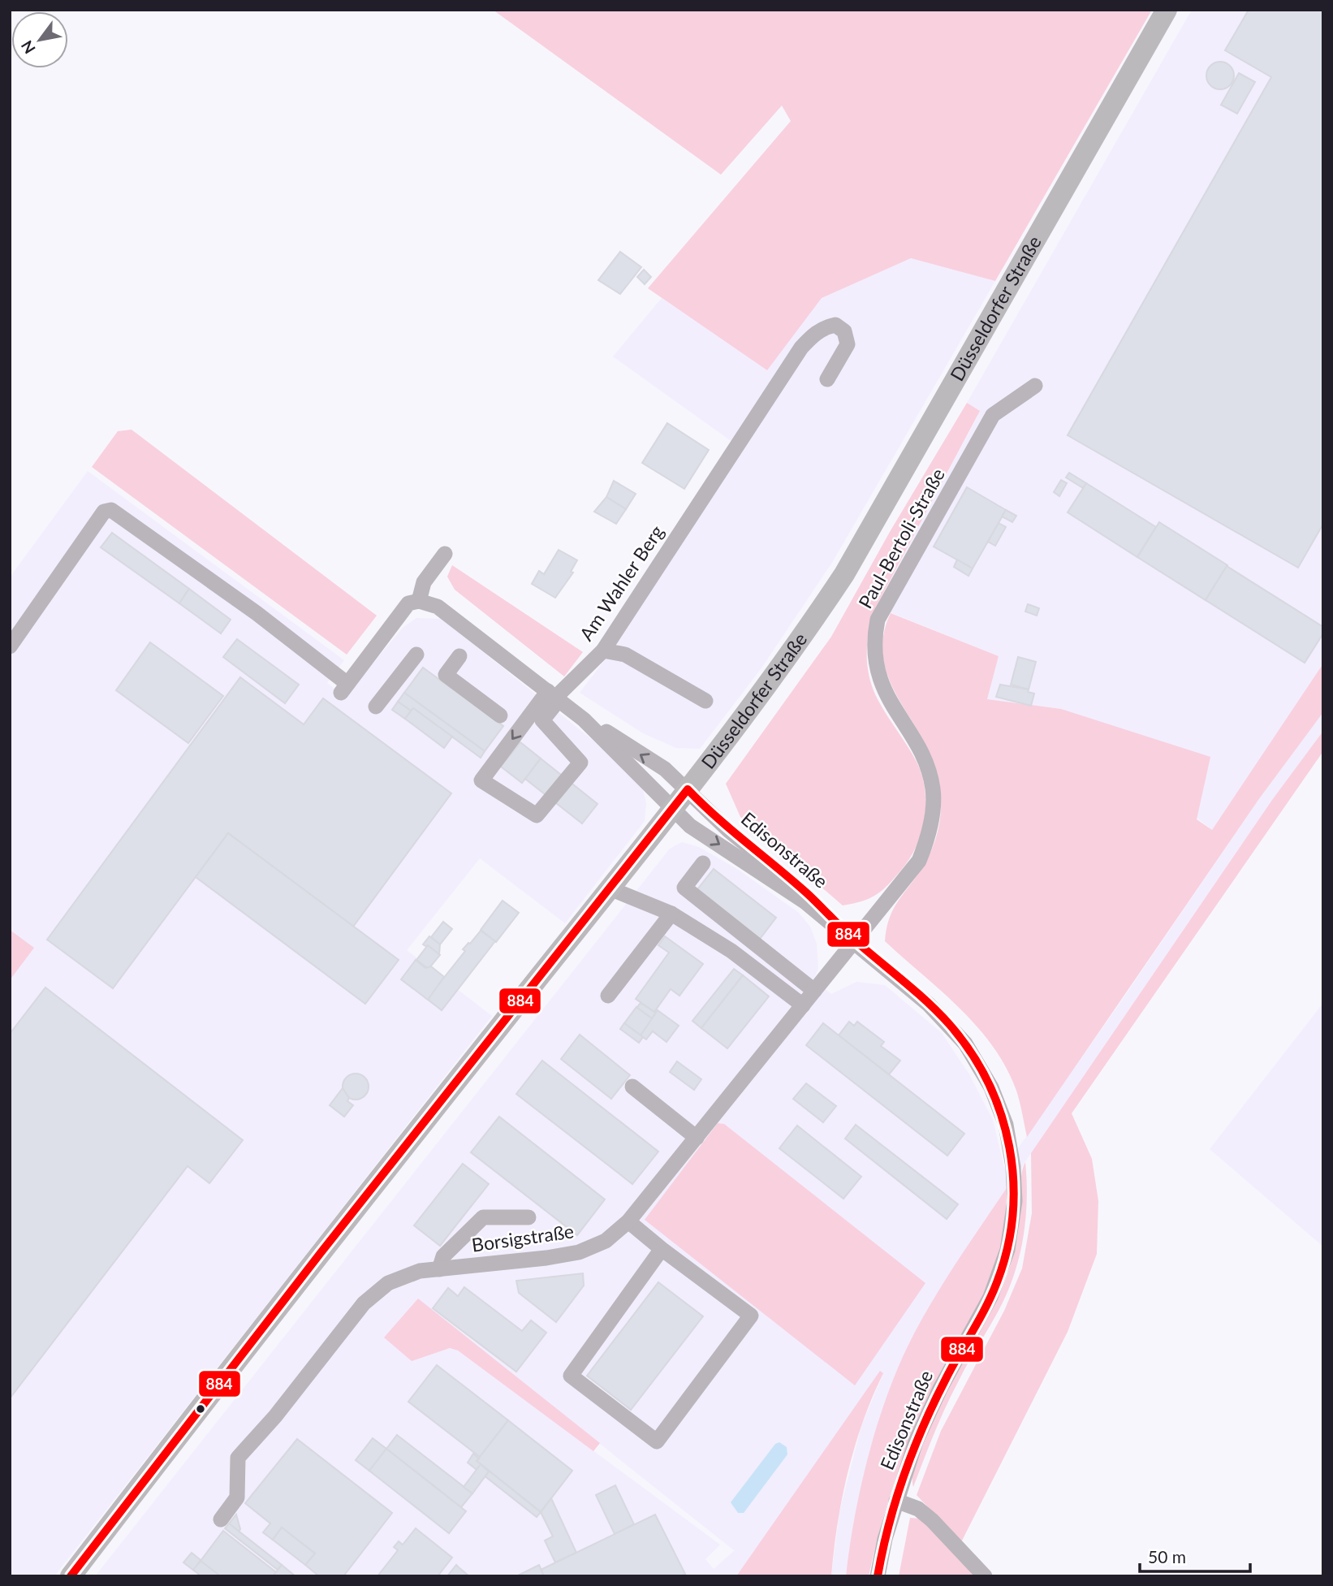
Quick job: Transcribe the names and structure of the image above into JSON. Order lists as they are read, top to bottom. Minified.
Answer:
{"streets":{"main road":["Düsseldorfer Straße"],"street":["Paul-Bertoli-Straße","Am Wahler Berg","Edisonstraße","Borsigstraße"]},"crossings":[["Düsseldorfer Straße","Edisonstraße"],["Paul-Bertoli-Straße","Edisonstraße"],["Paul-Bertoli-Straße","Borsigstraße"],["Edisonstraße","Borsigstraße"]],"lines":["transit line 884"],"scale_bar":"50 m","north":"bottom left"}
